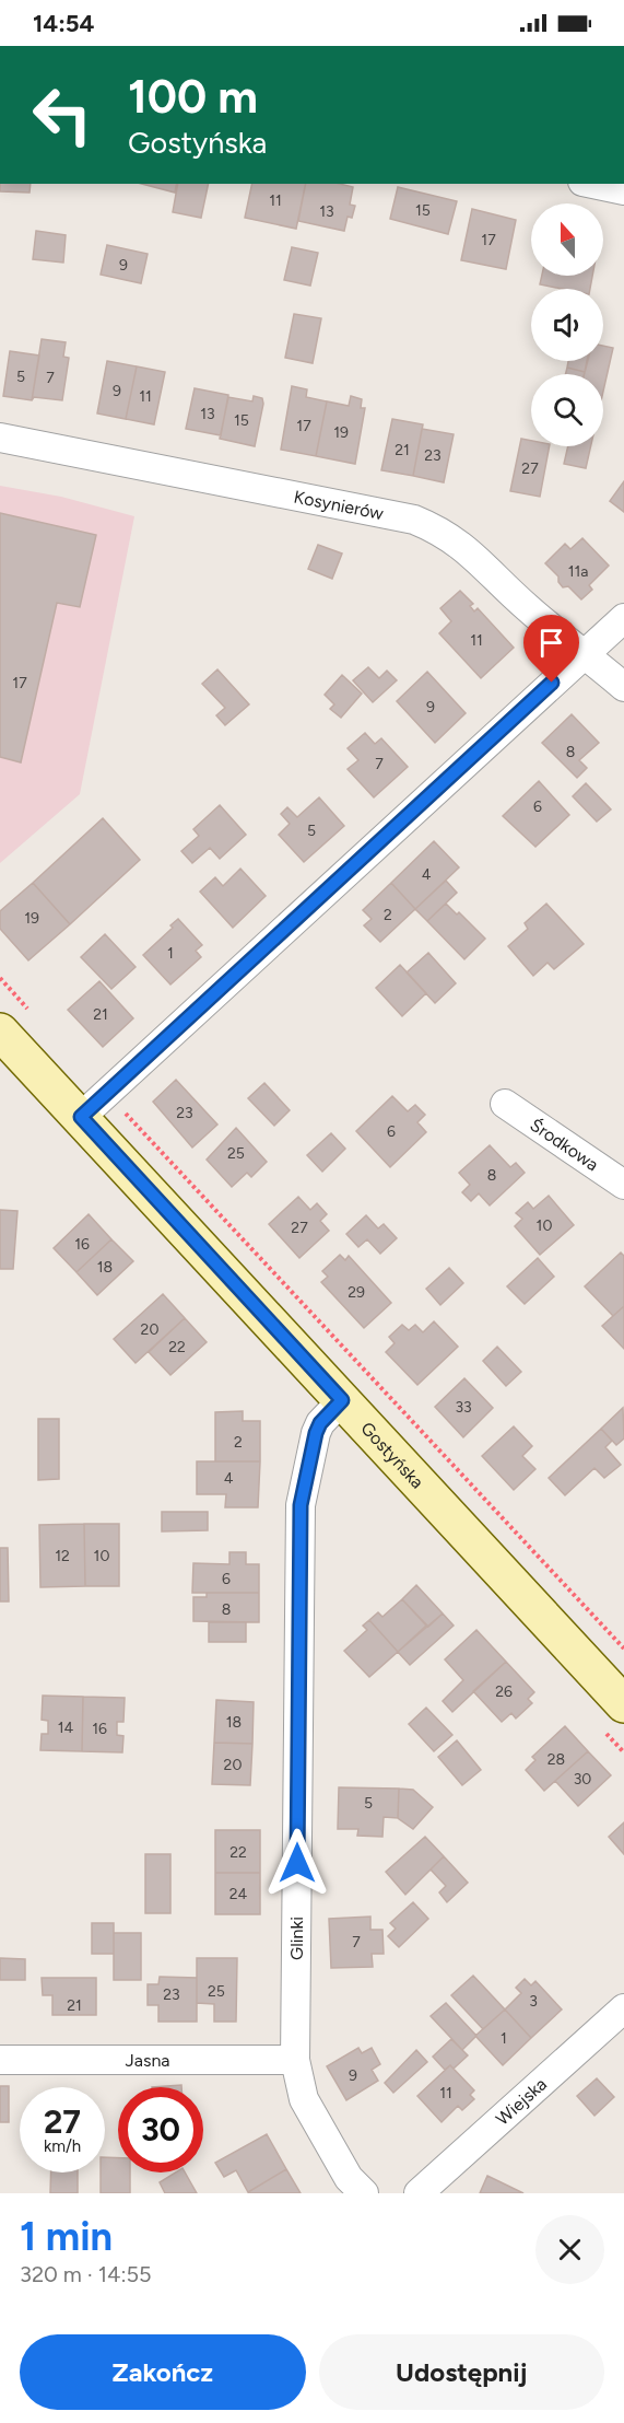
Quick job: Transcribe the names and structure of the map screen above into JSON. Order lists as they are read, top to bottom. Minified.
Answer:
{"streets":{"street":["Kosynierów","Środkowa","Gostyńska","Glinki","Jasna","Wiejska"]},"crossings":[["Gostyńska","Glinki"],["Glinki","Jasna"]],"house_numbers":["11","15","13","17","9","5","7","9","11","13","15","17","19","21","23","27","11a","11","17","9","8","7","6","5","4","2","19","1","21","23","6","25","8","10","27","16","18","29","20","22","33","2","4","12","10","6","8","26","18","14","16","28","20","30","5","22","24","7","25","23","3","21","1","9","11"],"north":"top","page":{"status":"14:54","turn":["100 m","Gostyńska"],"speed":"27 km/h","limit":"30","heading":["1 min","320 m · 14:55"],"buttons":["Zakończ","Udostępnij"]}}
